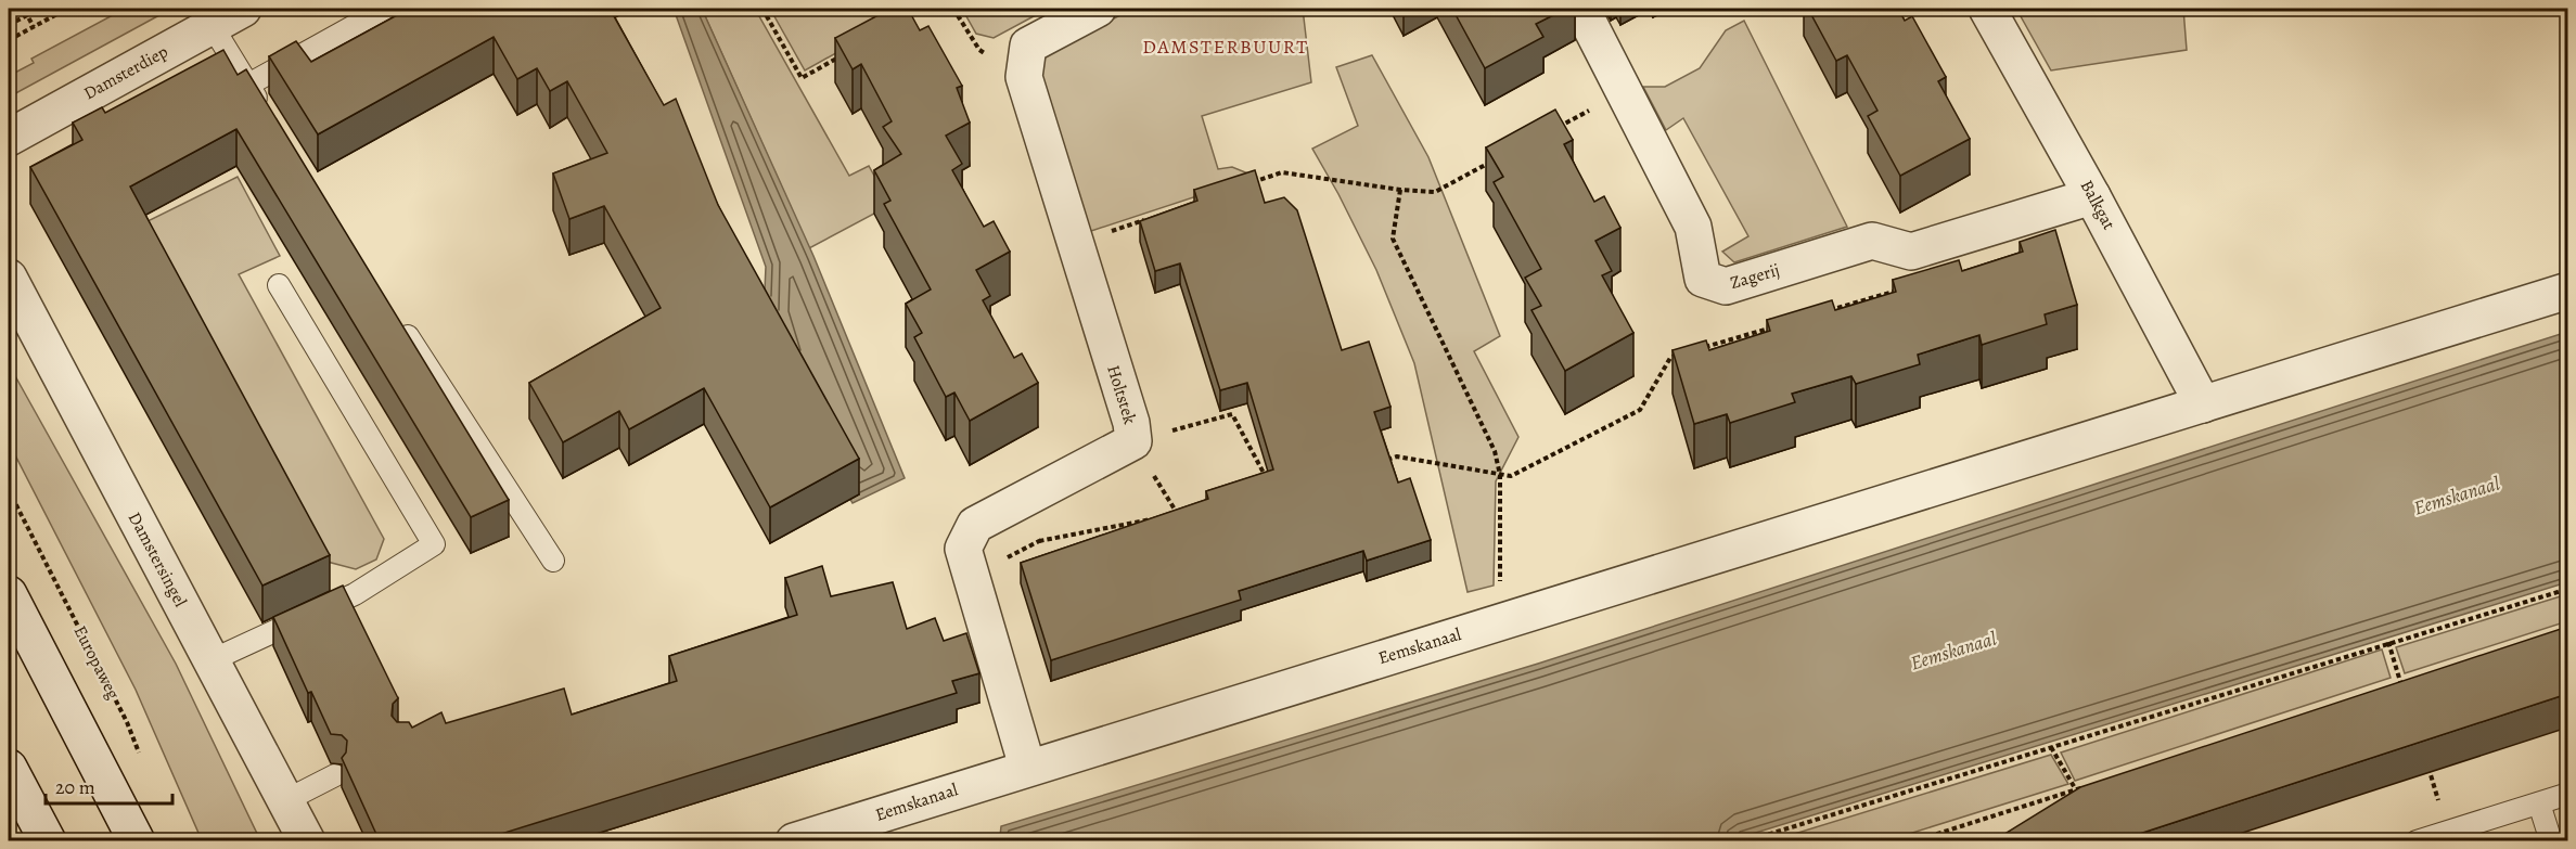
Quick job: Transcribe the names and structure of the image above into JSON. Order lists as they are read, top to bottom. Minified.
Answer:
{"streets":{"street":["Damsterdiep","Balkgat","Zagerij","Holtstek","Damstersingel","Eemskanaal"],"path":["Europaweg"]},"crossings":[["Balkgat","Zagerij"],["Balkgat","Eemskanaal"],["Holtstek","Eemskanaal"]],"districts":["DAMSTERBUURT"],"water":["Eemskanaal"],"scale_bar":"20 m"}
